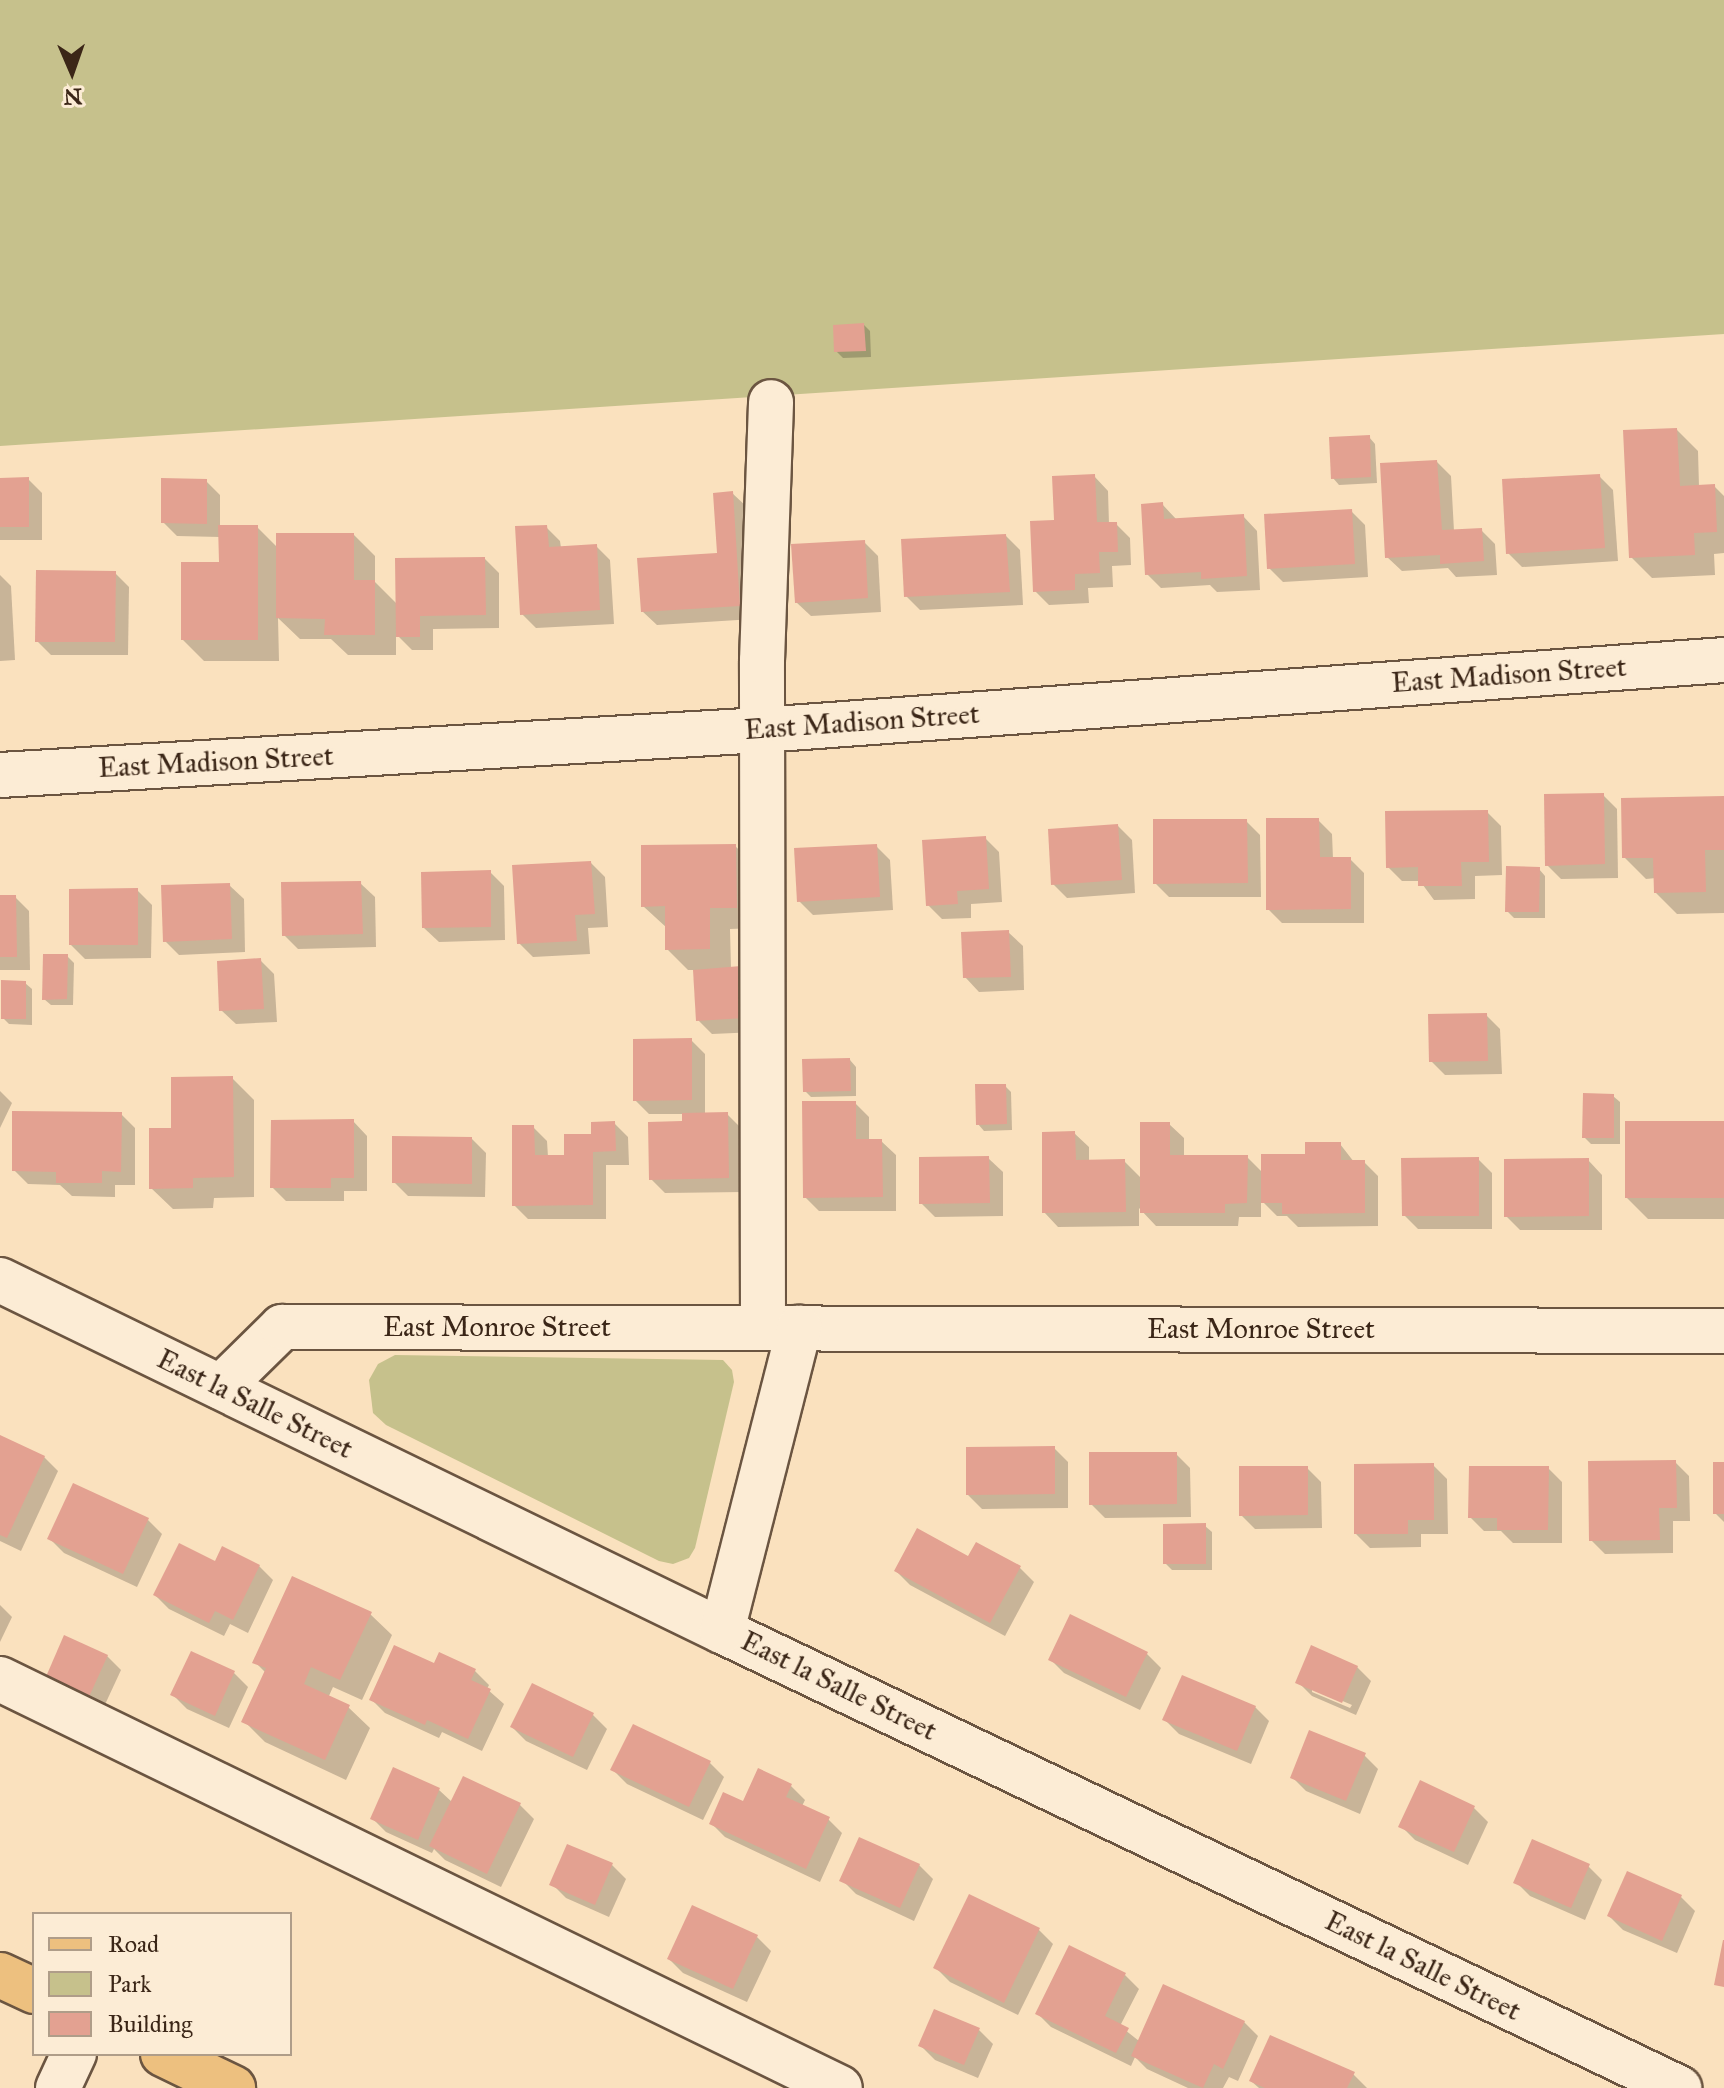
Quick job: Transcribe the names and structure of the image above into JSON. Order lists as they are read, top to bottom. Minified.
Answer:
{"streets":{"street":["East Madison Street","East Monroe Street","East la Salle Street"]},"crossings":[["East Monroe Street","East la Salle Street"]],"legend":["Road","Park","Building"],"north":"bottom"}
